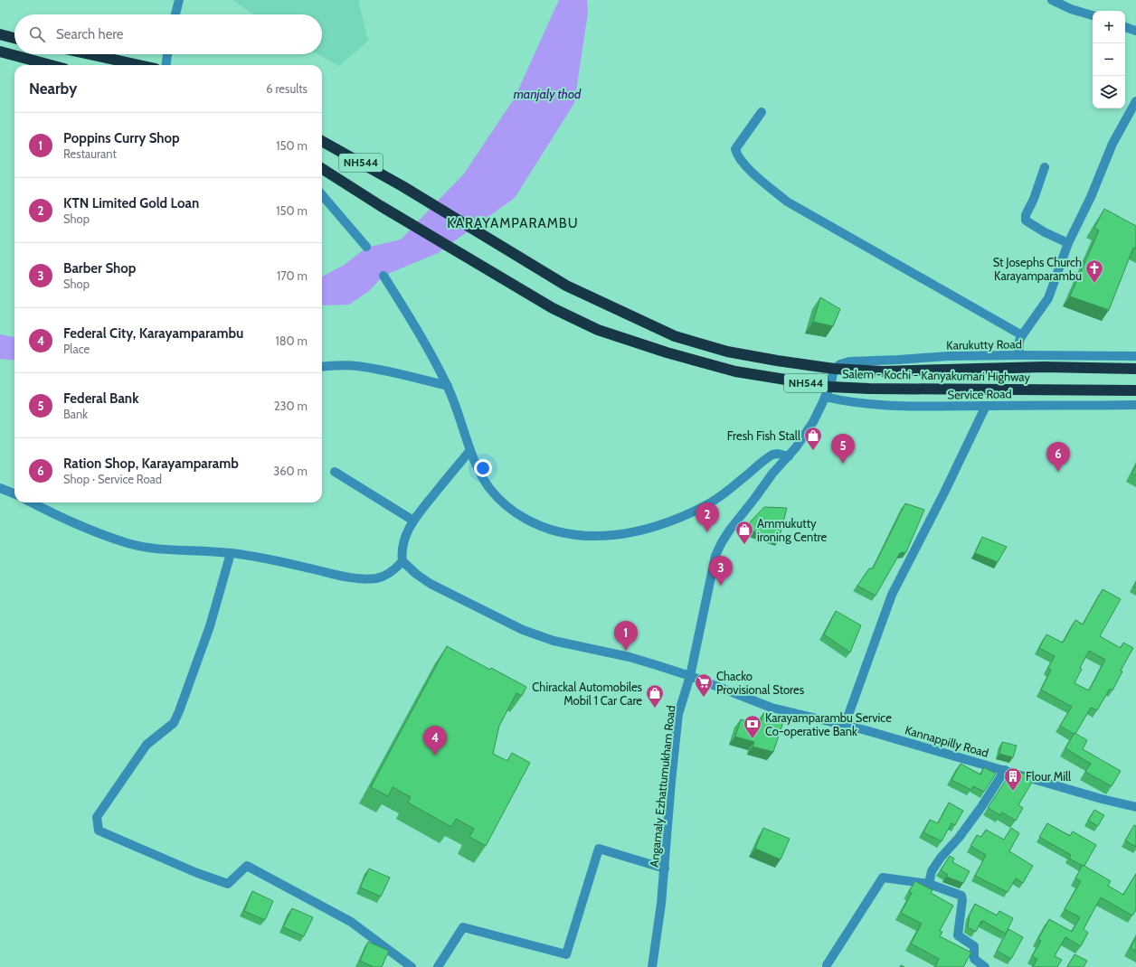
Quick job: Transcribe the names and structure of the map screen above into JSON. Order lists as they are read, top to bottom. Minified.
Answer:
{"streets":{"highway":["NH544","Salem - Kochi - Kanyakumari Highway"],"street":["Karukutty Road","Service Road","Kannappilly Road","Angamaly Ezhattumukham Road"]},"crossings":[["Karukutty Road","Salem - Kochi - Kanyakumari Highway"],["Karukutty Road","Angamaly Ezhattumukham Road"],["Salem - Kochi - Kanyakumari Highway","Angamaly Ezhattumukham Road"],["Service Road","Angamaly Ezhattumukham Road"],["Kannappilly Road","Angamaly Ezhattumukham Road"]],"districts":["KARAYAMPARAMBU"],"water":["manjaly thod"],"places":{"church":["St Josephs Church Karayamparambu"],"shop":["Fresh Fish Stall","Ammukutty ironing Centre","Chirackal Automobiles Mobil 1 Car Care"],"supermarket":["Chacko Provisional Stores"],"bank":["Karayamparambu Service Co-operative Bank"],"building":["Flour Mill"]},"page":{"map_buttons":["+","−"],"search":"Search here","heading":["Nearby","6 results"],"list":[{"mark":"1","name":"Poppins Curry Shop","note":"Restaurant","value":"150 m"},{"mark":"2","name":"KTN Limited Gold Loan","note":"Shop","value":"150 m"},{"mark":"3","name":"Barber Shop","note":"Shop","value":"170 m"},{"mark":"4","name":"Federal City, Karayamparambu","note":"Place","value":"180 m"},{"mark":"5","name":"Federal Bank","note":"Bank","value":"230 m"},{"mark":"6","name":"Ration Shop, Karayamparamb","note":"Shop · Service Road","value":"360 m"}],"pins":["5","6","2","3","1","4"]}}
